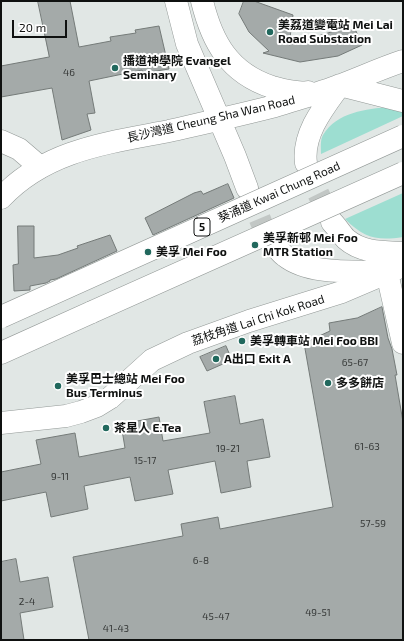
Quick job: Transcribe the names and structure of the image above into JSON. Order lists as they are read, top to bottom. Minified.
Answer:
{"streets":{"main road":["長沙灣道 Cheung Sha Wan Road","葵涌道 Kwai Chung Road","5","荔枝角道 Lai Chi Kok Road"]},"places":["美荔道變電站 Mei Lai Road Substation","播道神學院 Evangel Seminary","美孚新邨 Mei Foo MTR Station","美孚 Mei Foo","美孚轉車站 Mei Foo BBI","A出口 Exit A","多多餅店","美孚巴士總站 Mei Foo Bus Terminus","茶星人 E.Tea"],"house_numbers":["46","65-67","61-63","19-21","15-17","9-11","57-59","6-8","2-4","49-51","45-47","41-43"],"scale_bar":"20 m"}
